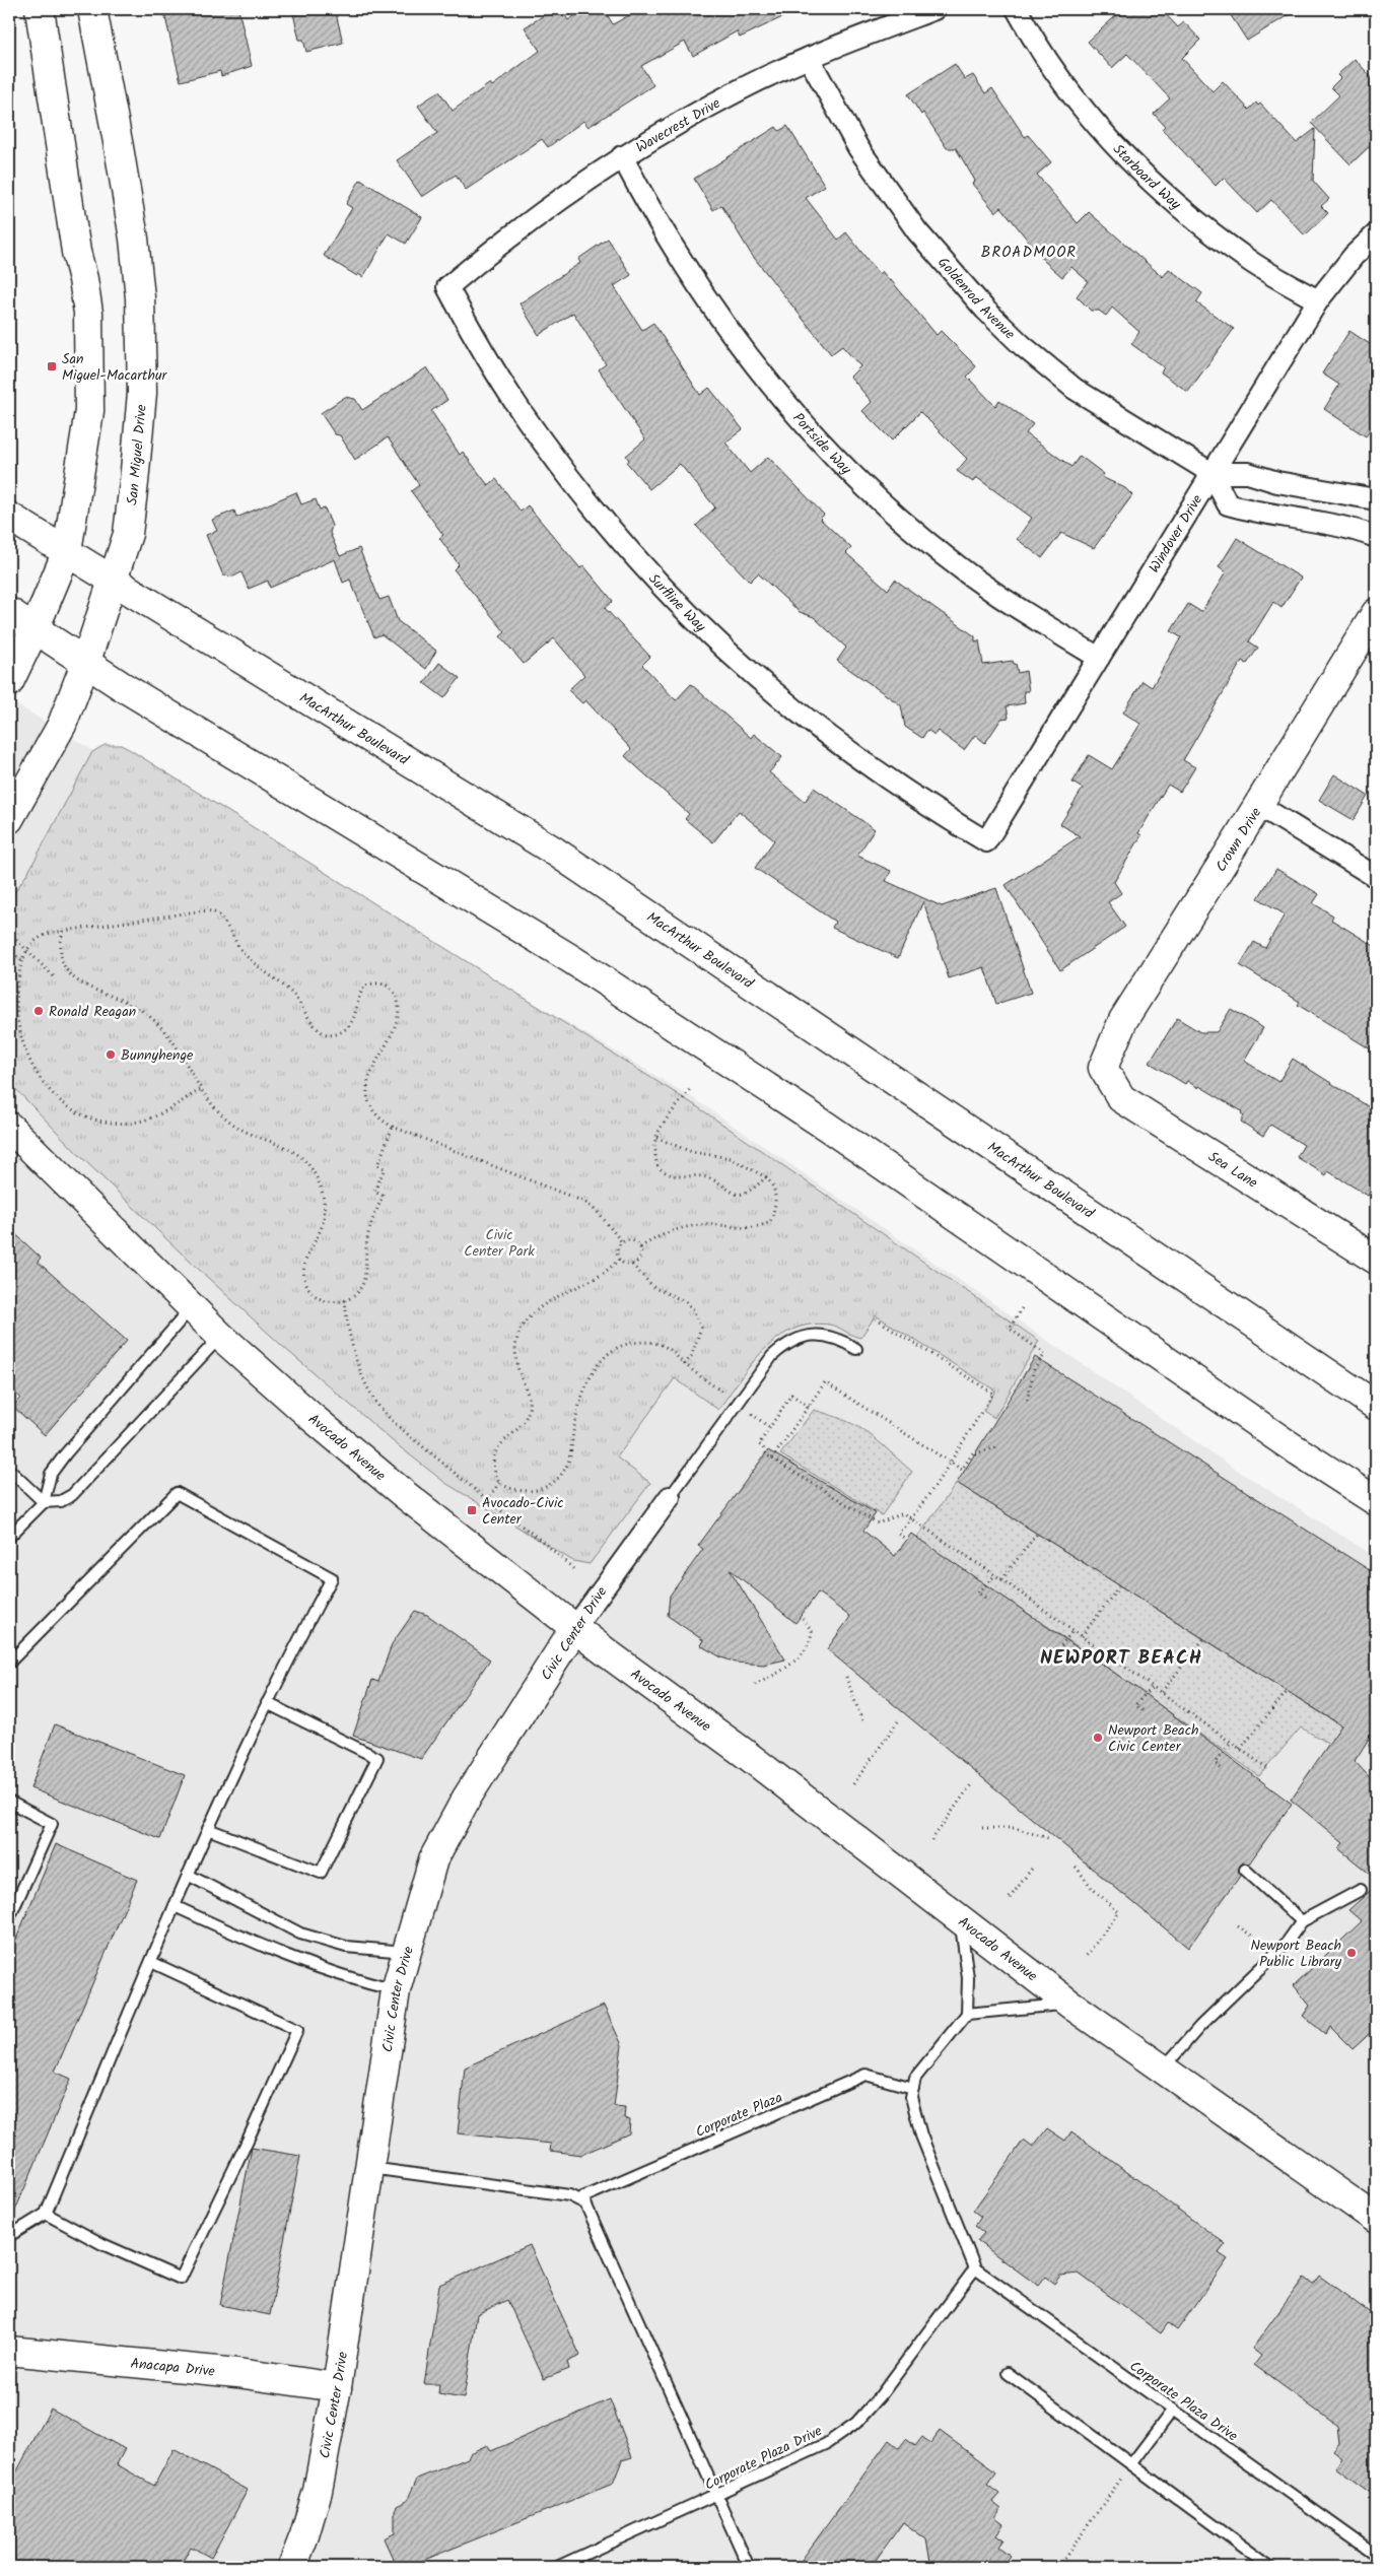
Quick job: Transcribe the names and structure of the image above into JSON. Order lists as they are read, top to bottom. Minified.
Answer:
{"streets":{"main road":["San Miguel Drive","MacArthur Boulevard","Crown Drive","Sea Lane","Avocado Avenue","Civic Center Drive","Anacapa Drive"],"street":["Wavecrest Drive","Starboard Way","Goldenrod Avenue","Portside Way","Windover Drive","Surfline Way"],"lane":["Corporate Plaza","Corporate Plaza Drive"]},"crossings":[["Wavecrest Drive","Goldenrod Avenue"],["Wavecrest Drive","Portside Way"],["Wavecrest Drive","Surfline Way"],["Starboard Way","Windover Drive"],["Goldenrod Avenue","Windover Drive"],["Portside Way","Windover Drive"],["San Miguel Drive","MacArthur Boulevard"],["Windover Drive","Surfline Way"],["Crown Drive","Sea Lane"],["Avocado Avenue","Civic Center Drive"],["Civic Center Drive","Anacapa Drive"]],"districts":["BROADMOOR","NEWPORT BEACH"],"parks":["Civic Center Park"],"places":{"transit":["San Miguel-Macarthur","Avocado-Civic Center"],"other":["Ronald Reagan","Bunnyhenge","Newport Beach Civic Center","Newport Beach Public Library"]}}
